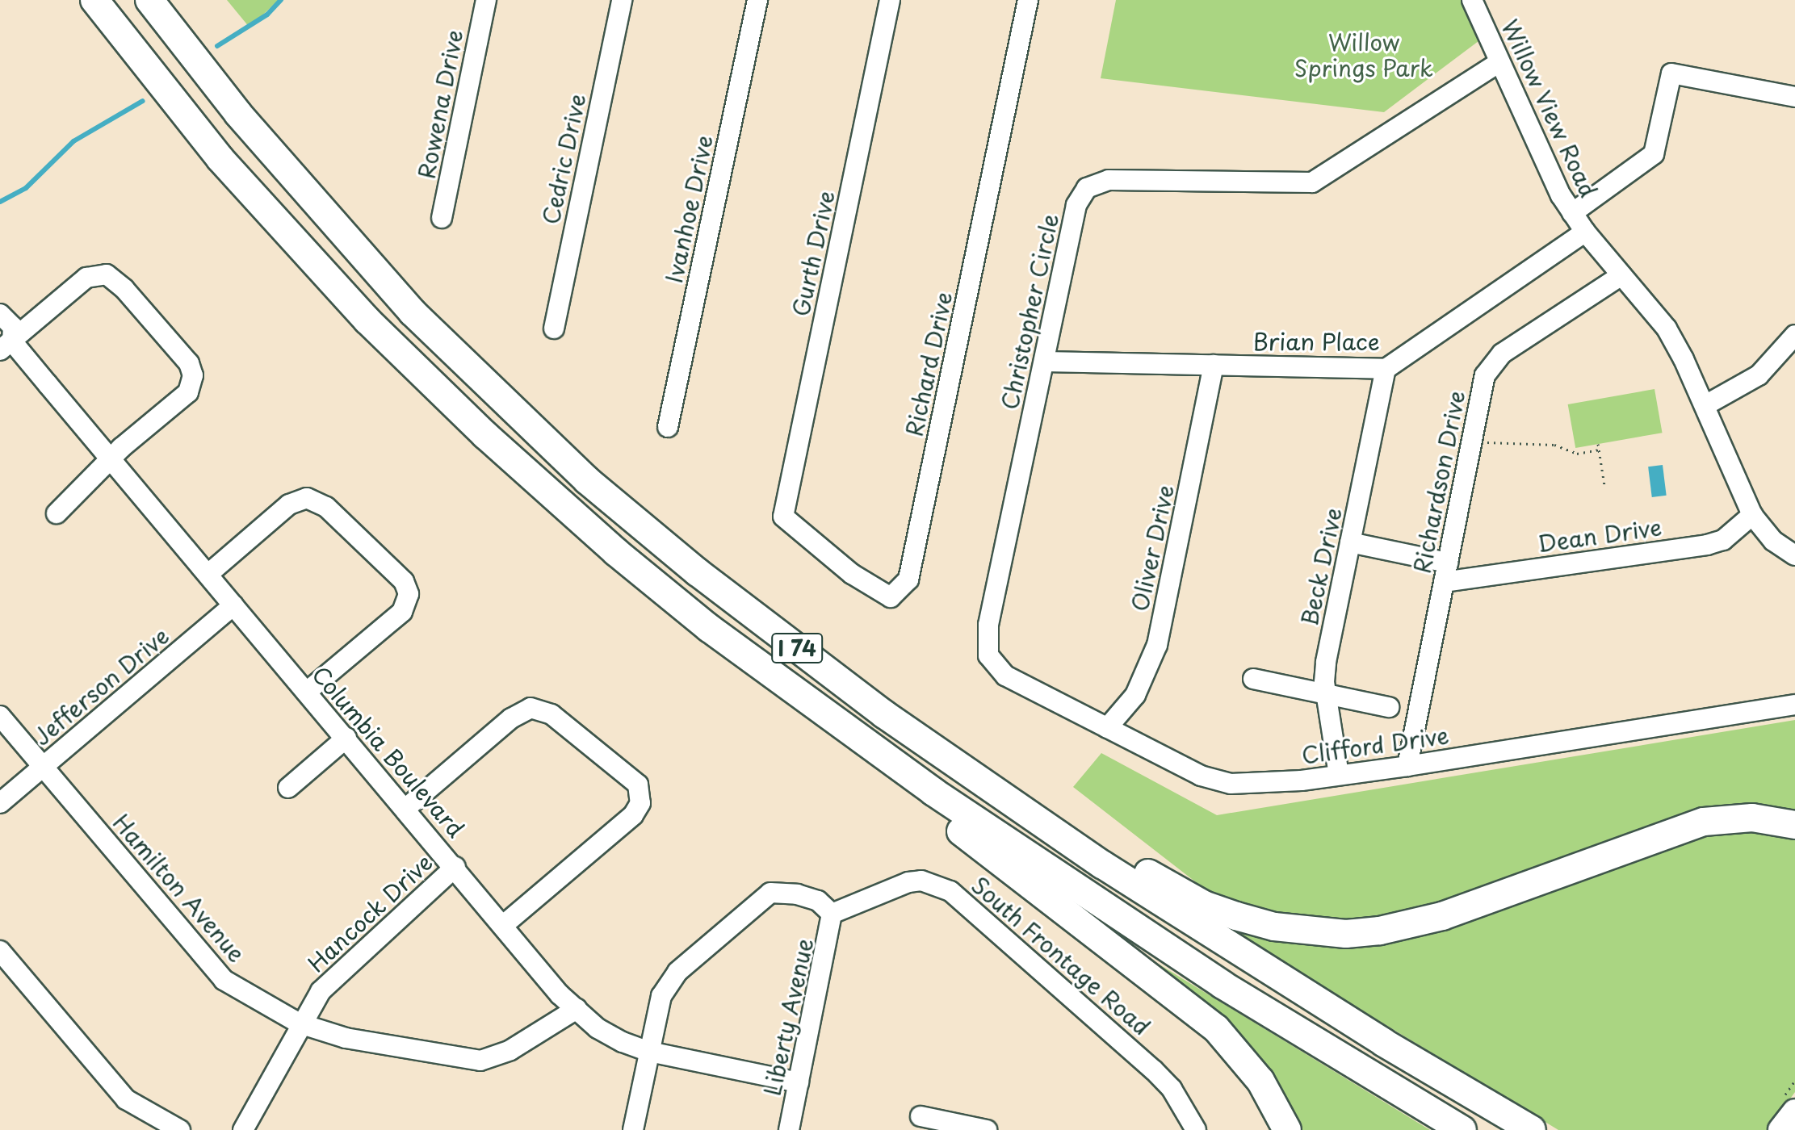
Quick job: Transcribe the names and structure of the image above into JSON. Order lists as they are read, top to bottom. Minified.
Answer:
{"streets":{"highway":["I 74"],"street":["Rowena Drive","Willow View Road","Cedric Drive","Ivanhoe Drive","Gurth Drive","Christopher Circle","Brian Place","Richard Drive","Richardson Drive","Dean Drive","Oliver Drive","Beck Drive","Jefferson Drive","Clifford Drive","Columbia Boulevard","Hamilton Avenue","Hancock Drive","South Frontage Road","Liberty Avenue"]},"crossings":[["Willow View Road","Christopher Circle"],["Willow View Road","Brian Place"],["Willow View Road","Richardson Drive"],["Willow View Road","Dean Drive"],["Gurth Drive","Richard Drive"],["Christopher Circle","Brian Place"],["Christopher Circle","Clifford Drive"],["Brian Place","Oliver Drive"],["Brian Place","Beck Drive"],["Richardson Drive","Dean Drive"],["Richardson Drive","Clifford Drive"],["Oliver Drive","Clifford Drive"],["Beck Drive","Clifford Drive"],["Jefferson Drive","Columbia Boulevard"],["Jefferson Drive","Hamilton Avenue"],["Columbia Boulevard","Hamilton Avenue"],["Columbia Boulevard","Hancock Drive"],["Columbia Boulevard","Liberty Avenue"],["Hamilton Avenue","Hancock Drive"],["South Frontage Road","Liberty Avenue"]],"parks":["Willow Springs Park"]}
